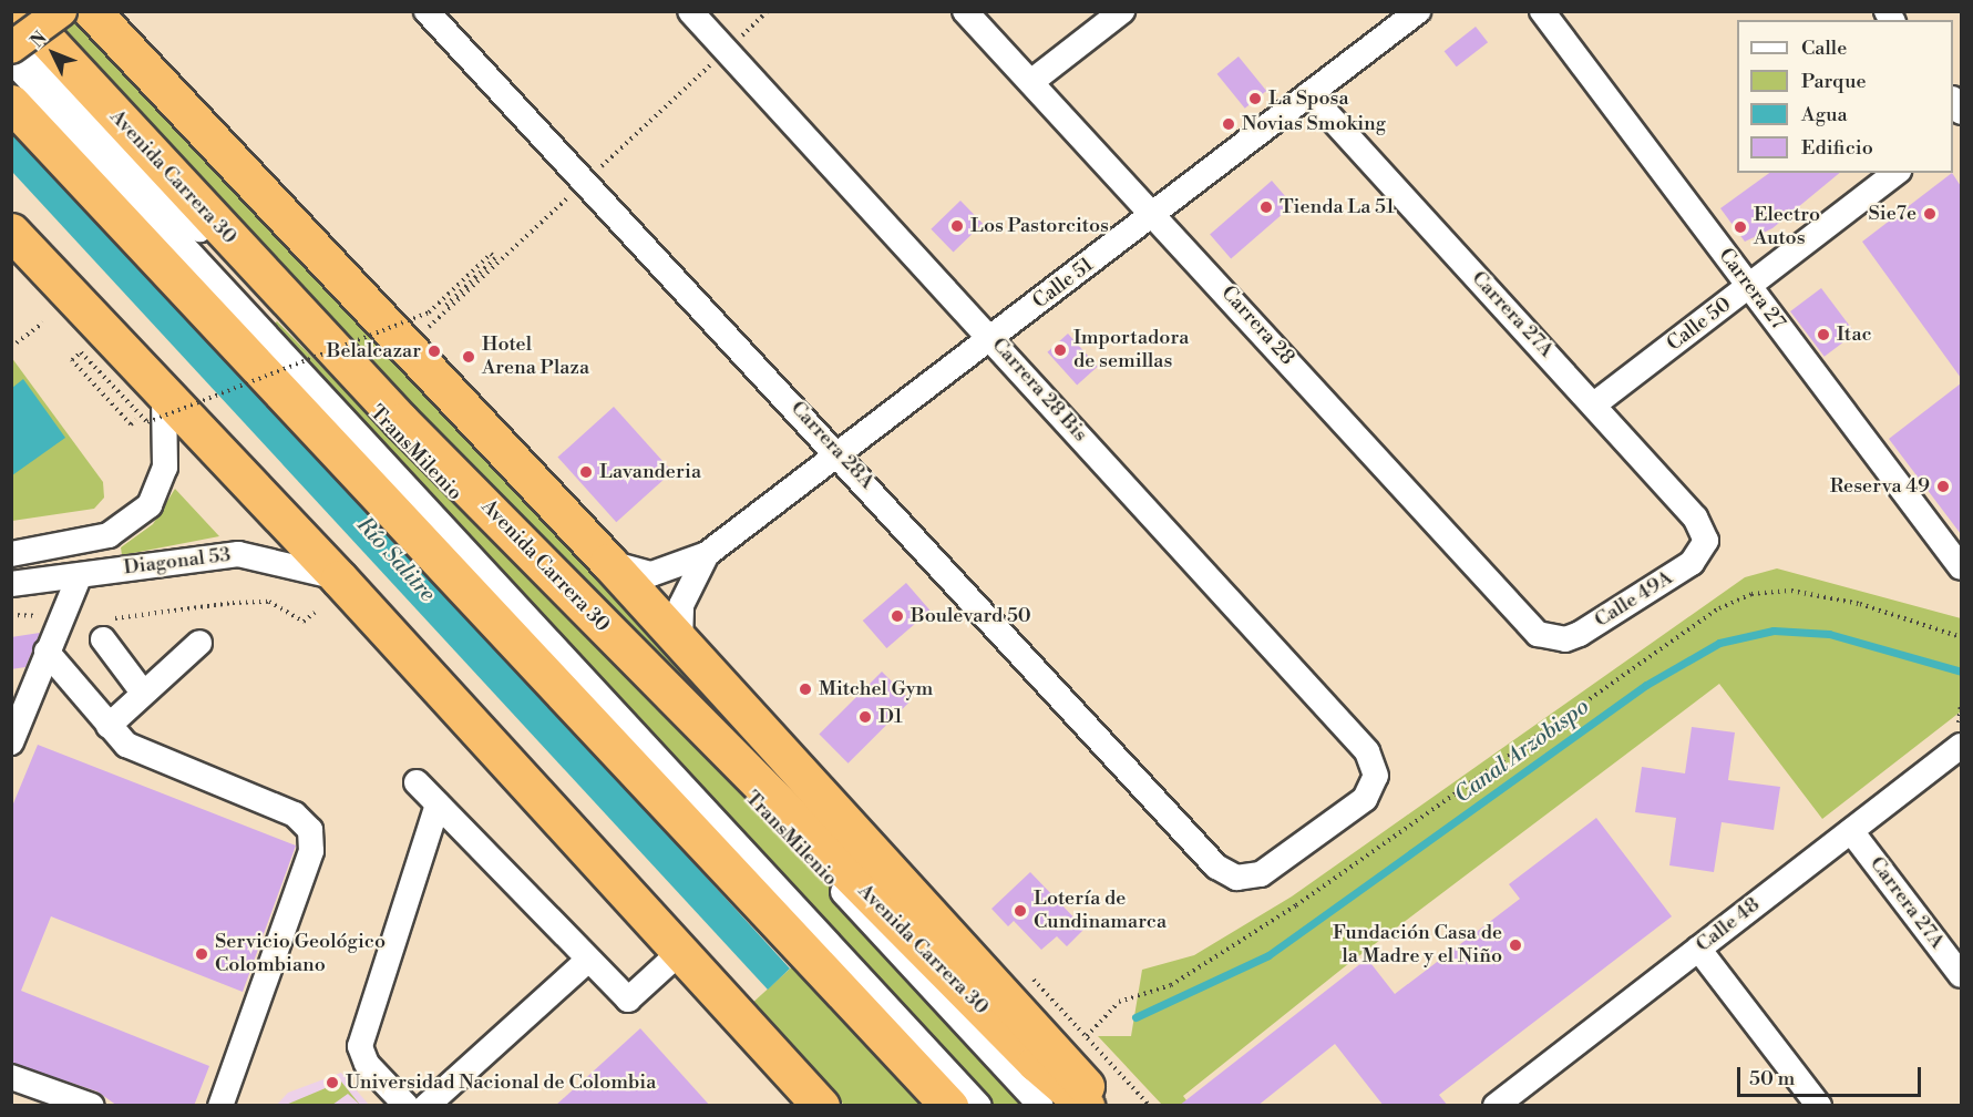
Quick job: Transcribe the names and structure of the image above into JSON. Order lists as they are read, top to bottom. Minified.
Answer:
{"streets":{"highway":["Avenida Carrera 30"],"street":["Calle 51","Carrera 27","Carrera 27A","Calle 50","Carrera 28","Carrera 28 Bis","Carrera 28A","TransMilenio","Diagonal 53","Calle 49A","Calle 48"]},"crossings":[["Avenida Carrera 30","Calle 51"],["Calle 51","Carrera 27A"],["Calle 51","Carrera 28"],["Calle 51","Carrera 28 Bis"],["Calle 51","Carrera 28A"],["Carrera 27","Calle 50"],["Carrera 27A","Calle 50"],["Carrera 27A","Calle 49A"],["Carrera 27A","Calle 48"],["Carrera 28","Calle 49A"],["Carrera 28 Bis","Carrera 28A"]],"water":["Río Salitre","Canal Arzobispo"],"places":["La Sposa","Novias Smoking","Tienda La 51","Sie7e","Los Pastorcitos","Electro Autos","Itac","Importadora de semillas","Belalcazar","Hotel Arena Plaza","Lavanderia","Reserva 49","Boulevard 50","Mitchel Gym","D1","Lotería de Cundinamarca","Fundación Casa de la Madre y el Niño","Servicio Geológico Colombiano","Universidad Nacional de Colombia"],"legend":["Calle","Parque","Agua","Edificio"],"scale_bar":"50 m","north":"top left"}
